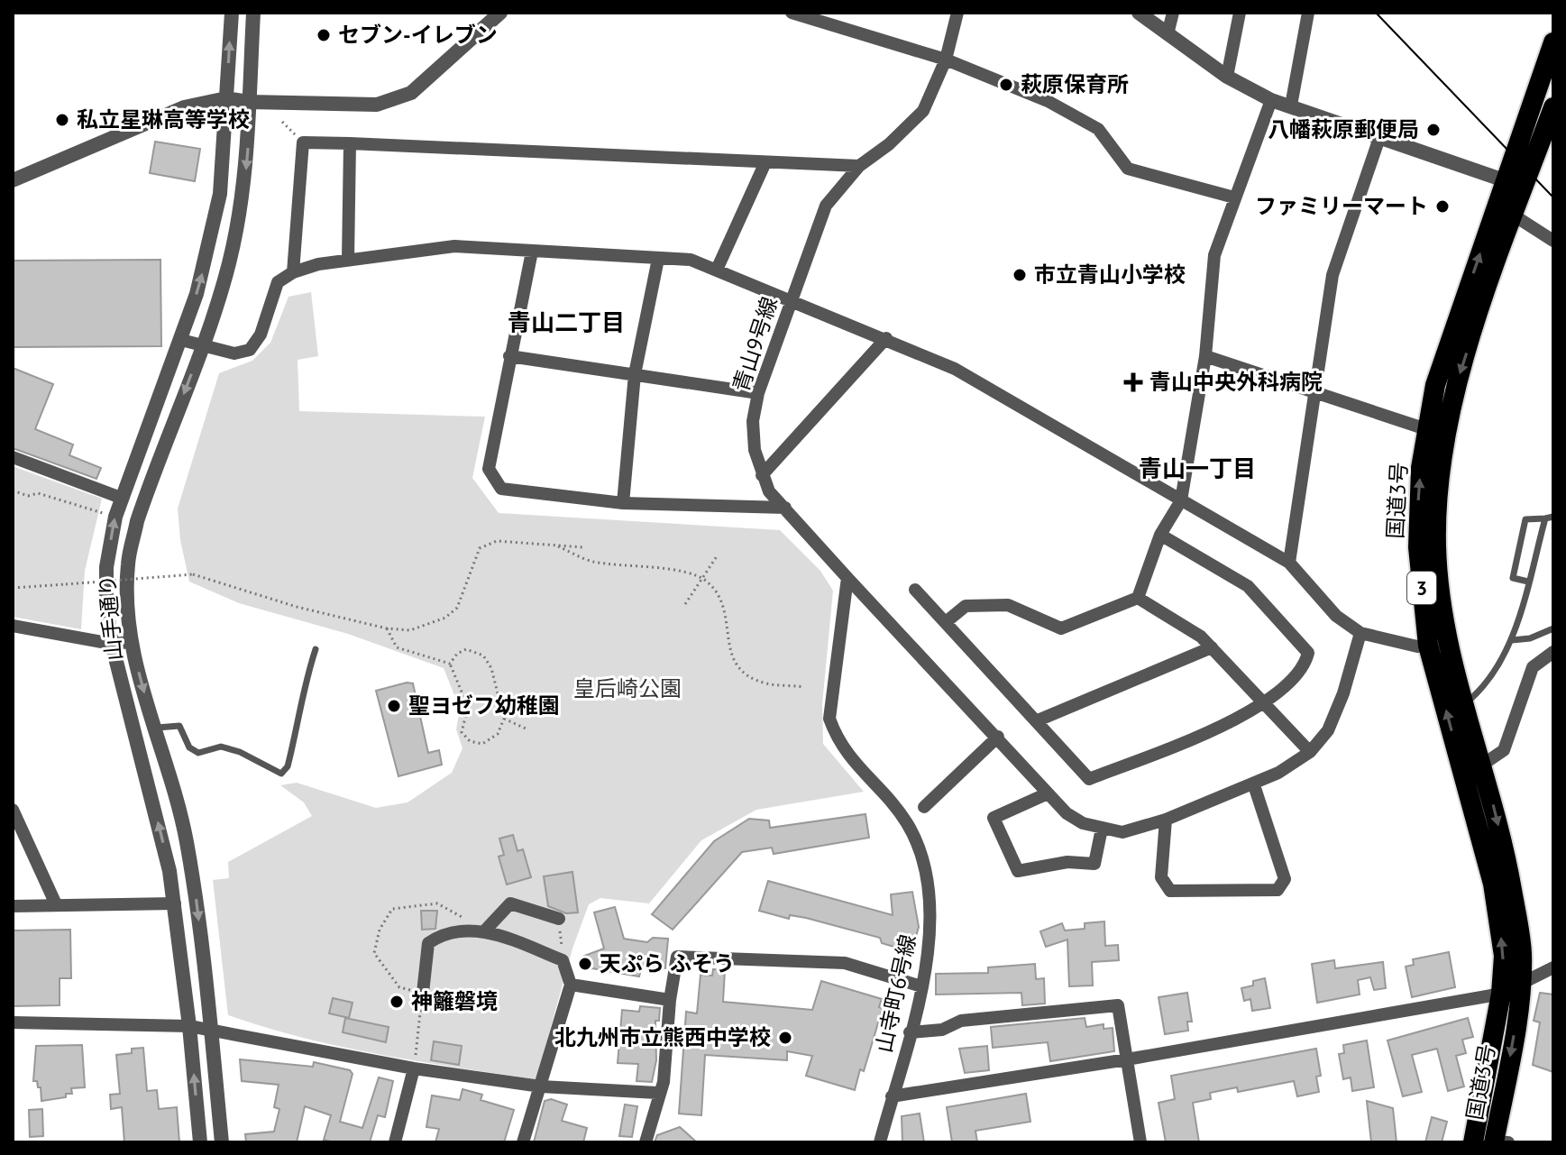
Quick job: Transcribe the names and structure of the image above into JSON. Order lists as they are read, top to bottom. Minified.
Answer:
{"streets":{"highway":["国道3号","3"],"street":["青山9号線","山手通り","山寺町6号線"]},"crossings":[["青山9号線","山寺町6号線"]],"districts":["青山二丁目","青山一丁目"],"parks":["皇后崎公園"],"places":{"other":["セブン-イレブン","萩原保育所","私立星琳高等学校","八幡萩原郵便局","ファミリーマート","市立青山小学校","聖ヨゼフ幼稚園","天ぷら ふそう","神籬磐境","北九州市立熊西中学校"],"health":["青山中央外科病院"]}}
